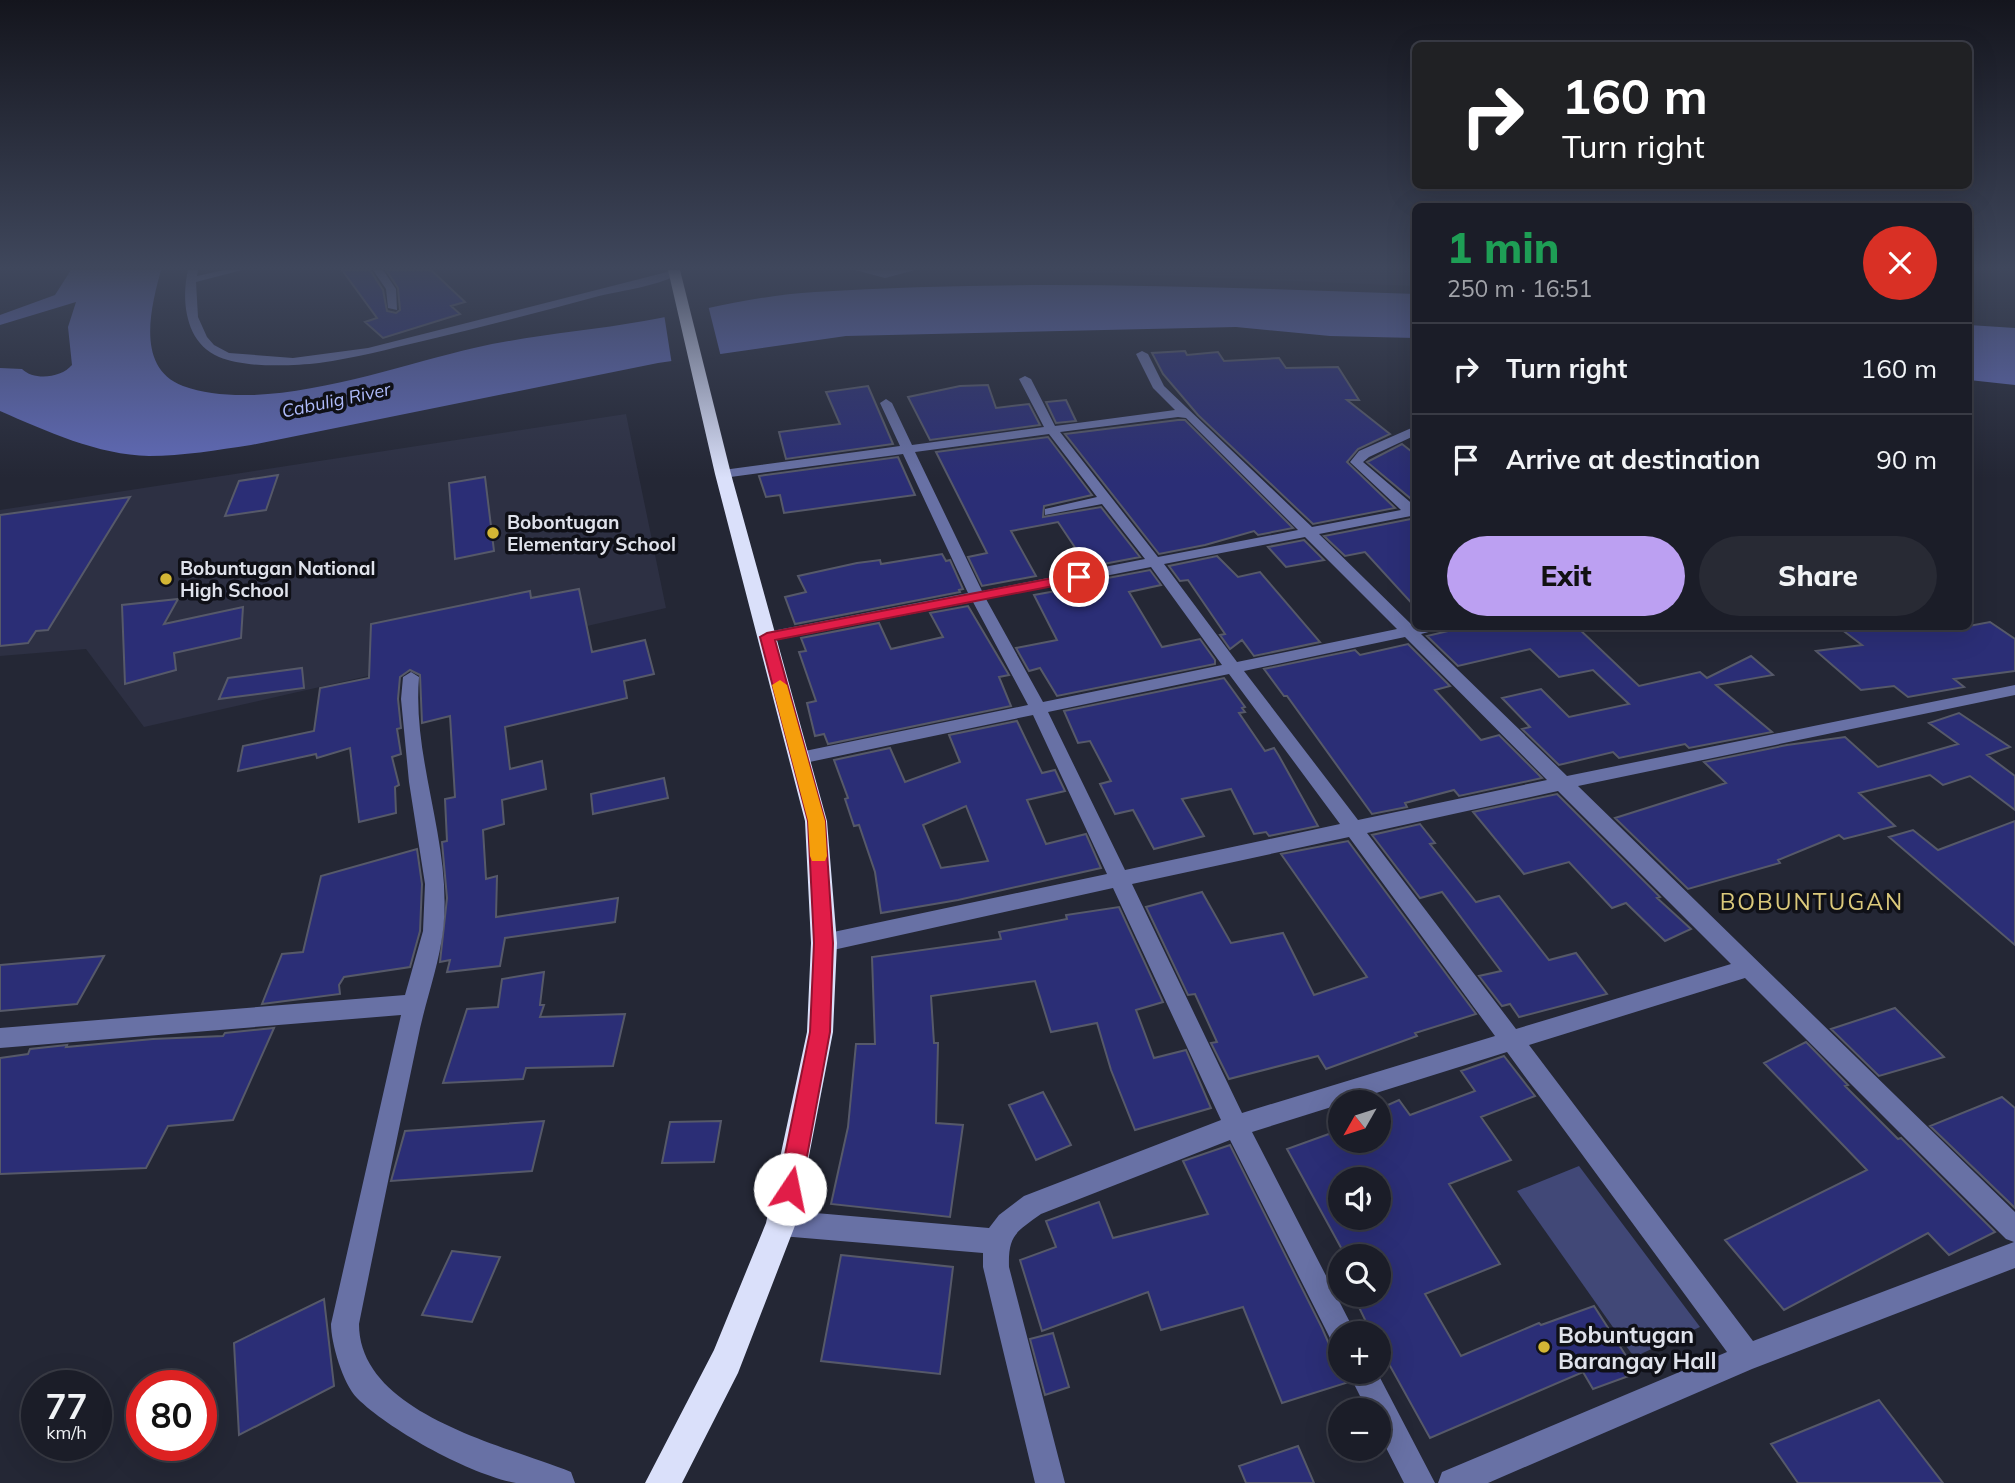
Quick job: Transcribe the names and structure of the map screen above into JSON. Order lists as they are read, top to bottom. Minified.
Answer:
{"districts":["BOBUNTUGAN"],"water":["Cabulig River"],"places":["Bobontugan Elementary School","Bobuntugan National High School","Bobuntugan Barangay Hall"],"north":"bottom left","page":{"turn":["160 m","Turn right"],"heading":["1 min","250 m · 16:51"],"list":[{"name":"Turn right","value":"160 m"},{"name":"Arrive at destination","value":"90 m"}],"buttons":["Exit","Share"],"map_buttons":["+","−"],"speed":"77 km/h","limit":"80"}}
